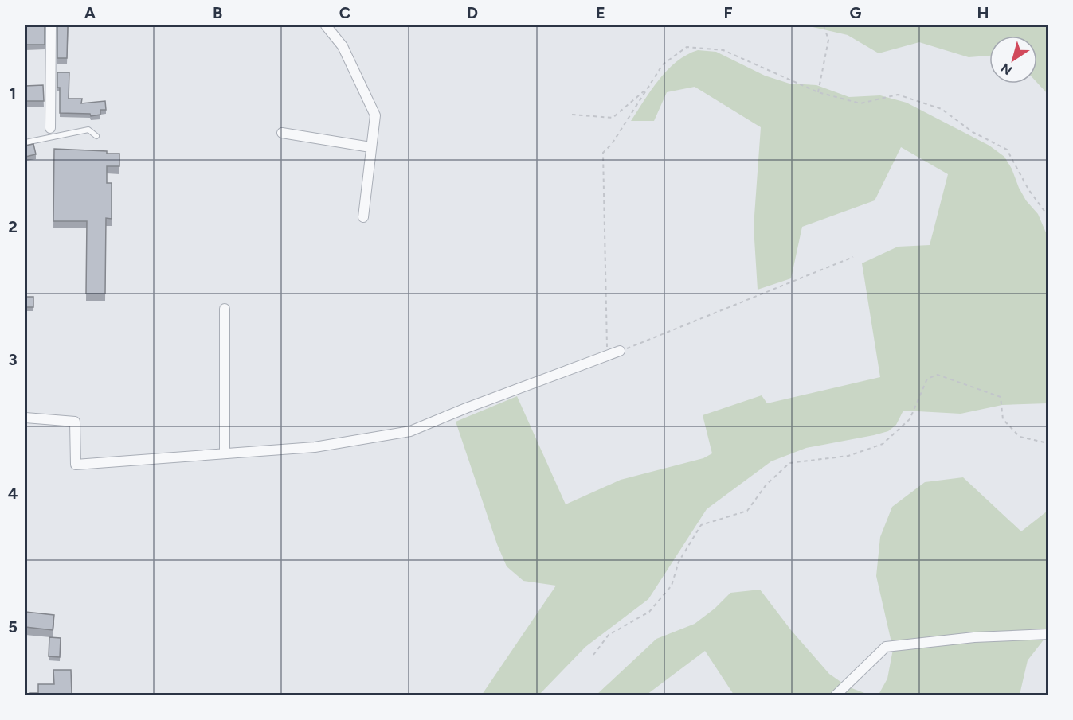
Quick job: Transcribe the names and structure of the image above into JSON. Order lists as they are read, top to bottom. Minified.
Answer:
{"north":"bottom left","grid":{"columns":["A","B","C","D","E","F","G","H"],"rows":["1","2","3","4","5"]}}
